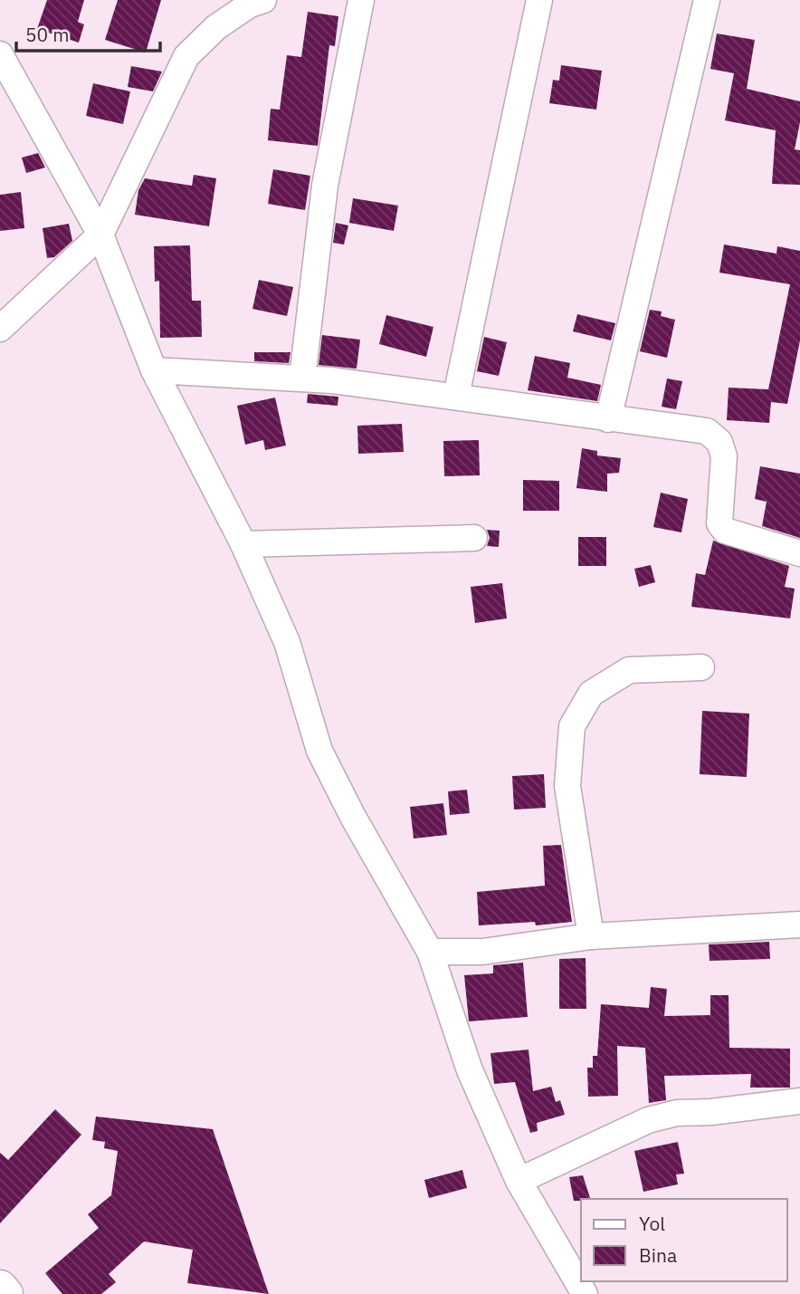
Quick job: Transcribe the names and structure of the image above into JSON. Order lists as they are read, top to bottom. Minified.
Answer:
{"legend":["Yol","Bina"],"scale_bar":"50 m"}
